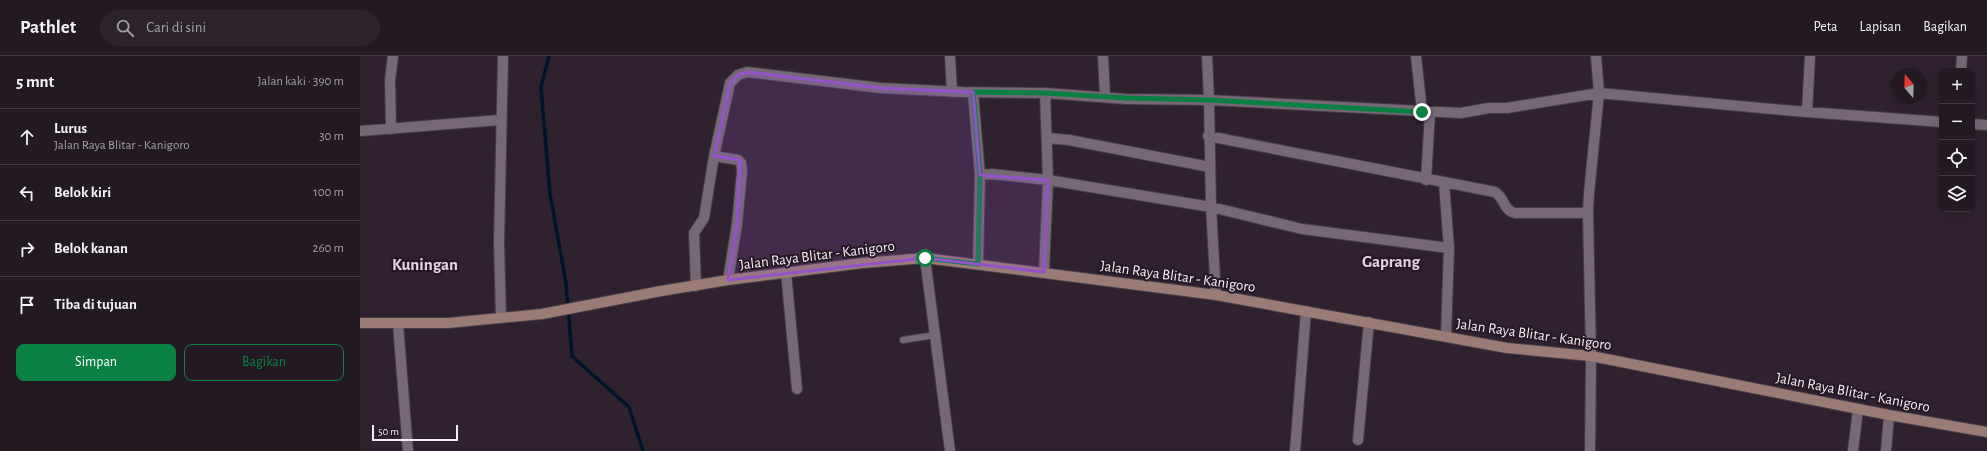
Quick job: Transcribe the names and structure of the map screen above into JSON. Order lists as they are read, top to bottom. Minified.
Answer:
{"streets":{"main road":["Jalan Raya Blitar - Kanigoro"]},"districts":["Gaprang","Kuningan"],"scale_bar":"50 m","north":"top","page":{"header":"Pathlet","search":"Cari di sini","nav":["Peta","Lapisan","Bagikan"],"heading":["5 mnt","Jalan kaki · 390 m"],"map_buttons":["+","−"],"list":[["Lurus","Jalan Raya Blitar - Kanigoro","30 m"],["Belok kiri","100 m"],["Belok kanan","260 m"],"Tiba di tujuan"],"buttons":["Simpan","Bagikan"],"scale":"50 m"}}
